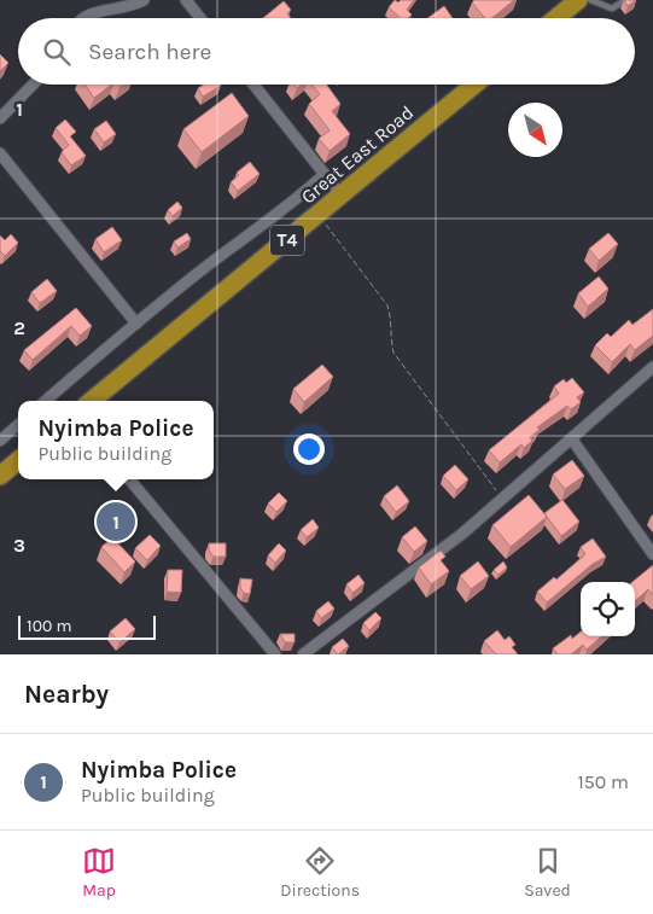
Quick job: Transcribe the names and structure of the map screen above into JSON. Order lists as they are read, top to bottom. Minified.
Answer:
{"streets":{"highway":["Great East Road","T4"]},"scale_bar":"100 m","north":"bottom right","page":{"search":"Search here","popup":["Nyimba Police","Public building"],"pins":"1","scale":"100 m","heading":"Nearby","list":[{"mark":"1","name":"Nyimba Police","note":"Public building","value":"150 m"}],"nav":["Map","Directions","Saved"]},"grid":{"rows":["1","2","3"]}}
